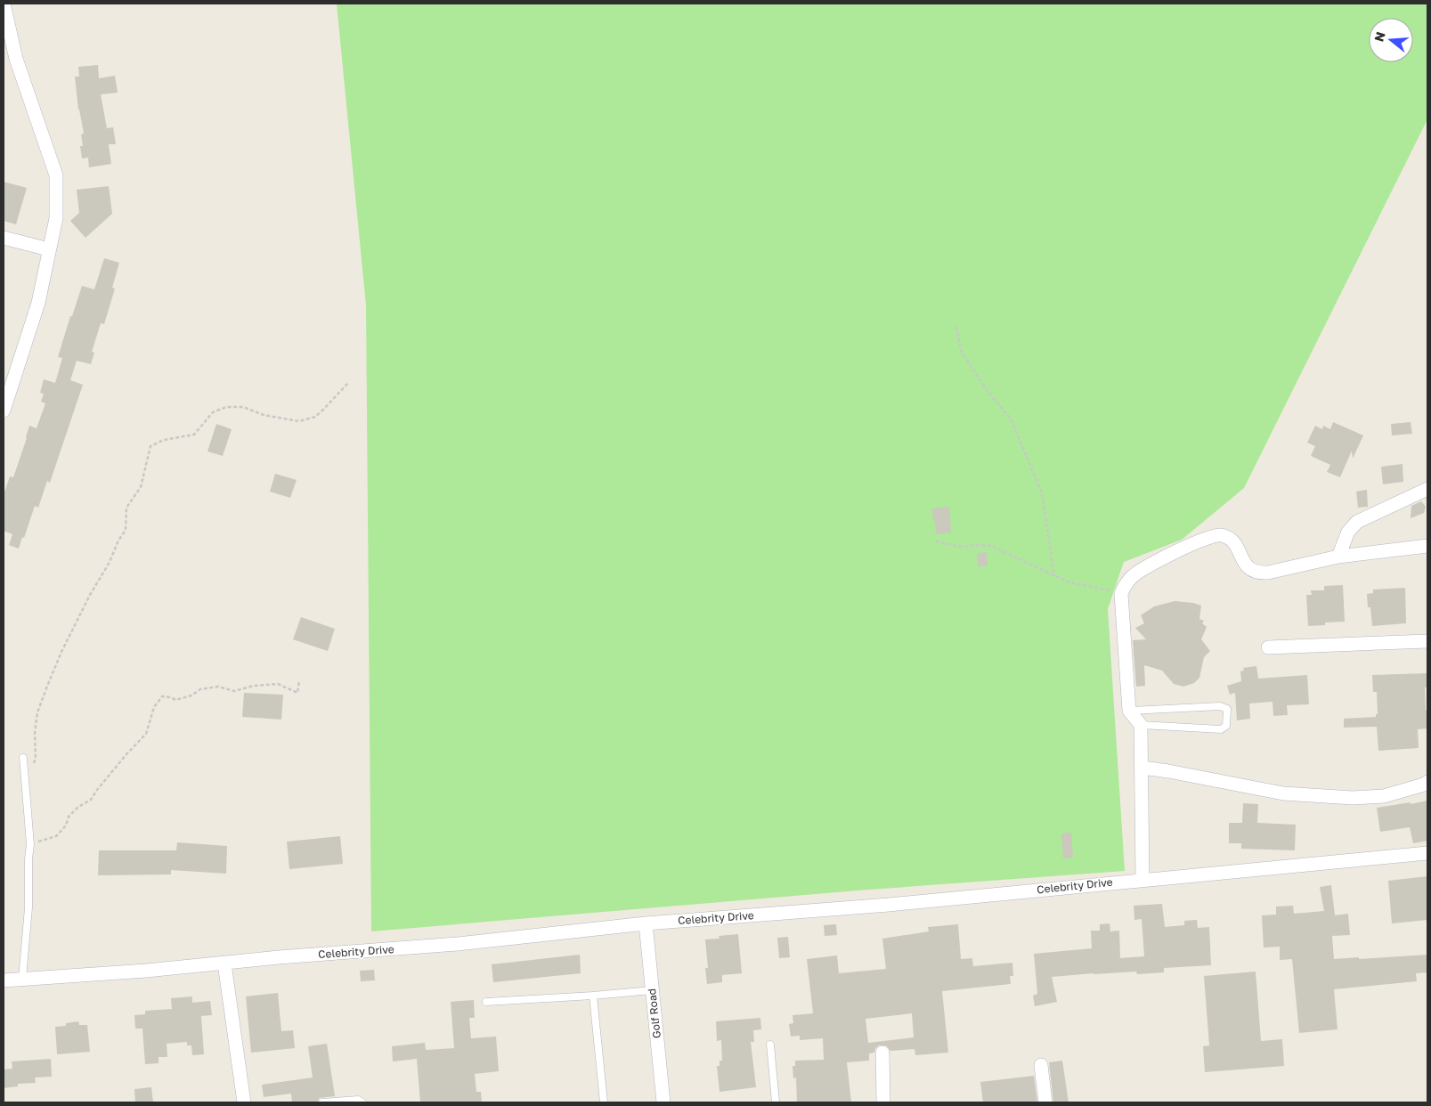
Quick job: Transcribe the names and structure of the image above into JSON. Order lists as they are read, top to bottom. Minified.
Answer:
{"streets":{"street":["Celebrity Drive","Golf Road"]},"crossings":[["Celebrity Drive","Golf Road"]],"north":"left"}
